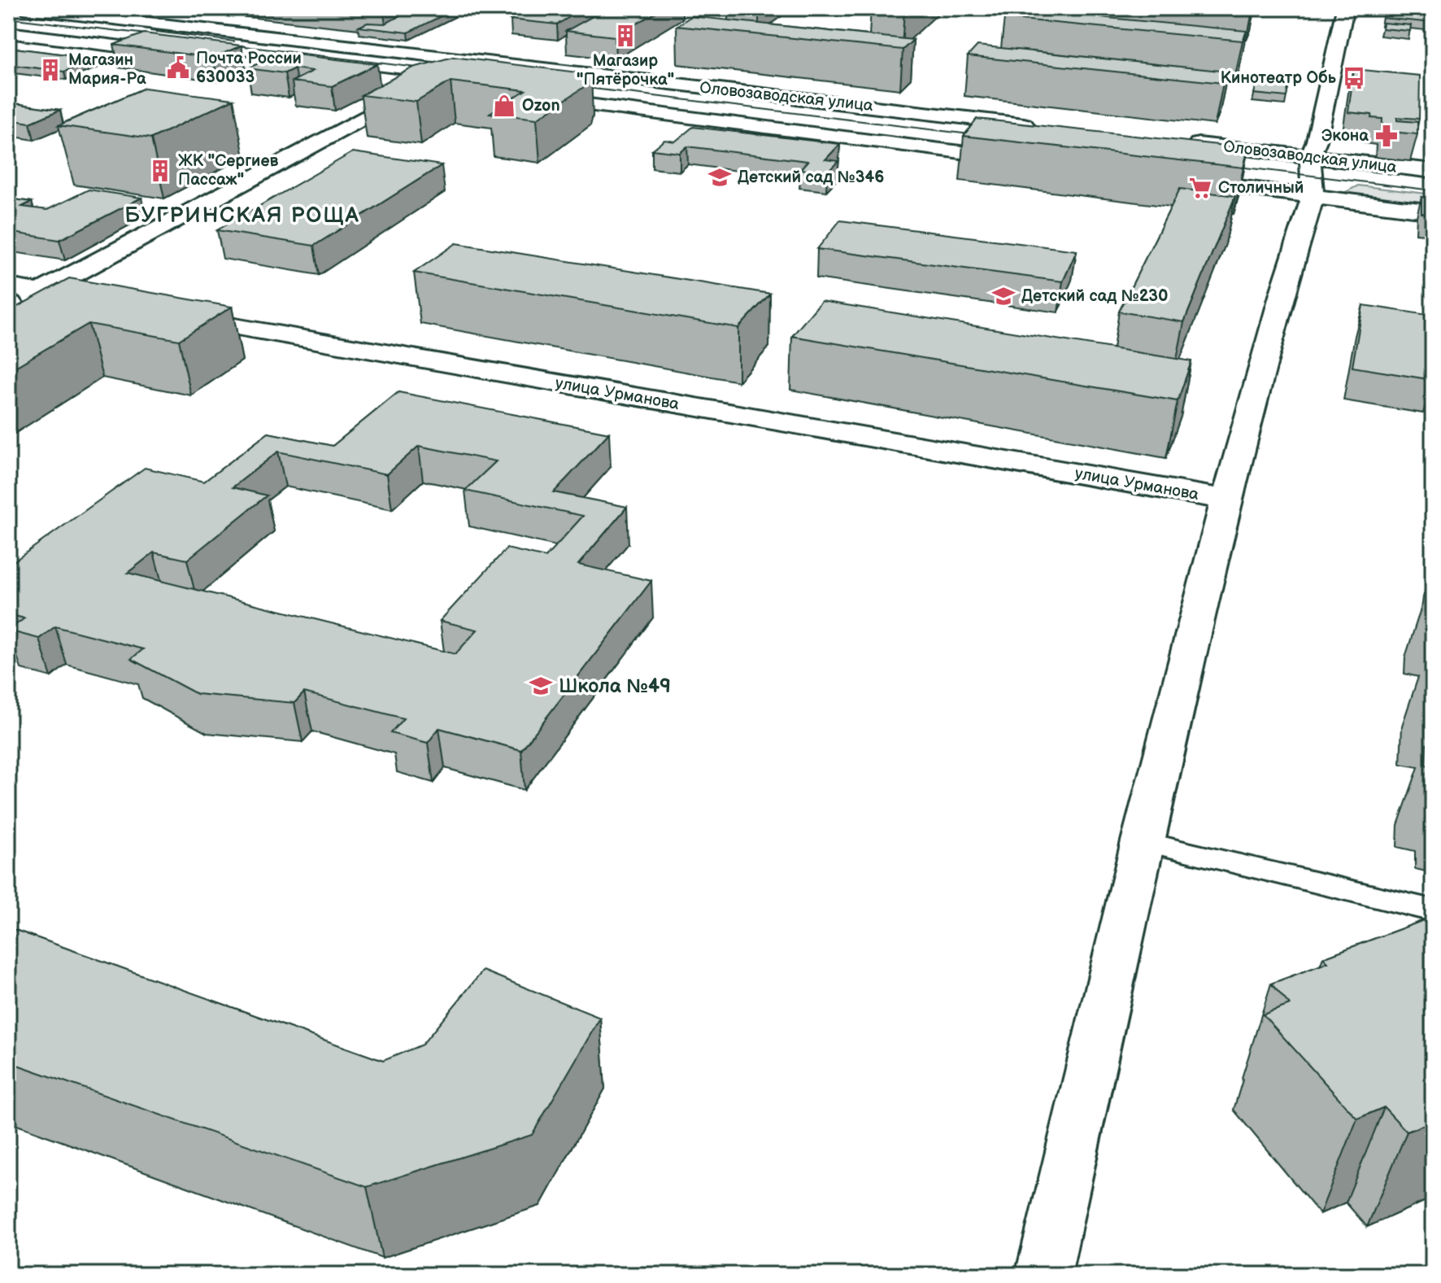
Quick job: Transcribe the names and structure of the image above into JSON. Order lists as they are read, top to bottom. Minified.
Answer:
{"streets":{"street":["Оловозаводская улица","улица Урманова"]},"districts":["БУГРИНСКАЯ РОЩА"],"places":{"building":["Магазир \"Пятёрочка\"","Магазин Мария-Ра","ЖК \"Сергиев Пассаж\""],"public building":["Почта России 630033"],"bus stop":["Кинотеатр Обь"],"shop":["Ozon"],"pharmacy":["Экона"],"school or university":["Детский сад №346","Детский сад №230","Школа №49"],"supermarket":["Столичный"]}}
